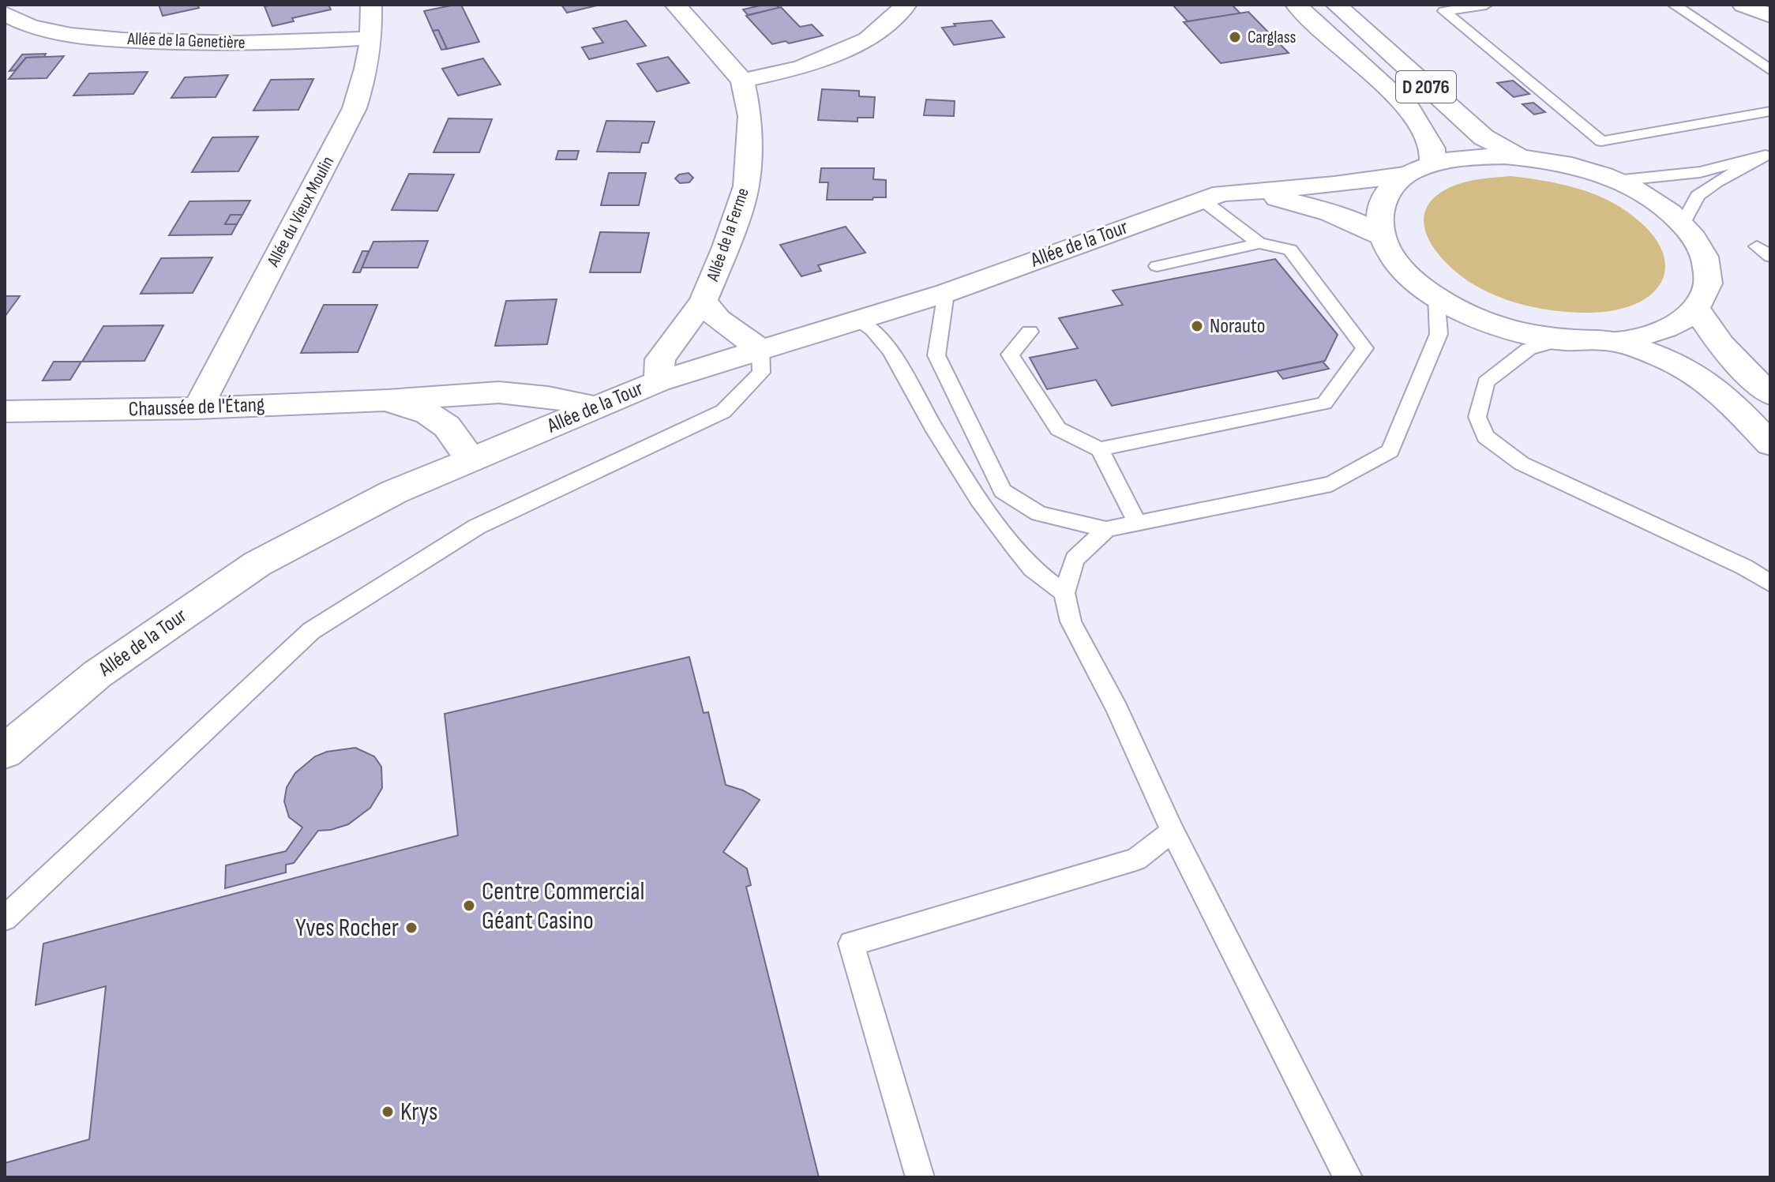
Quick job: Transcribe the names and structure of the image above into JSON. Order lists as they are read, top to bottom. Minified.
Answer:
{"streets":{"street":["Allée de la Genetière","D 2076","Allée du Vieux Moulin","Allée de la Ferme","Allée de la Tour","Chaussée de l'Étang"]},"crossings":[["Allée de la Genetière","Allée du Vieux Moulin"],["Allée du Vieux Moulin","Chaussée de l'Étang"],["Allée de la Ferme","Allée de la Tour"],["Allée de la Tour","Chaussée de l'Étang"]],"places":["Carglass","Norauto","Centre Commercial Géant Casino","Yves Rocher","Krys"]}
